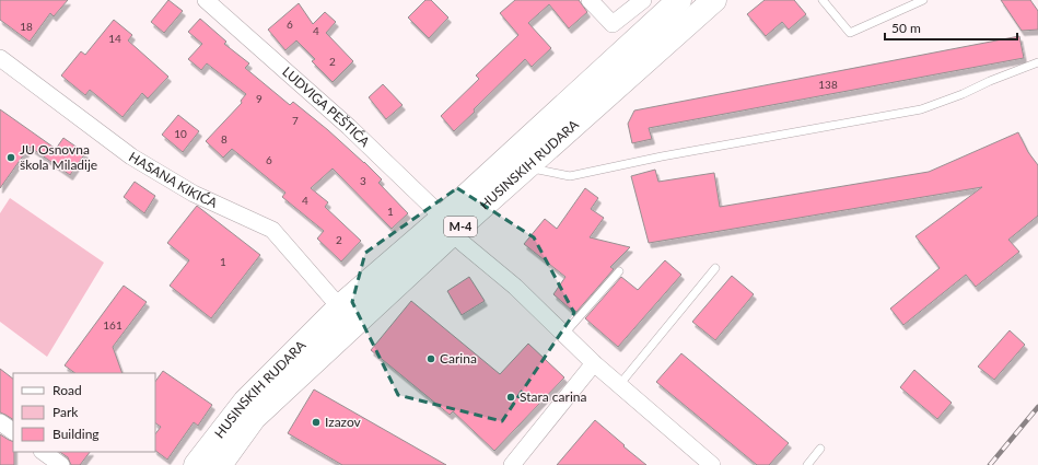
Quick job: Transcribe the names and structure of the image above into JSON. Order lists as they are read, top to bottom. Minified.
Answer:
{"streets":{"main road":["HUSINSKIH RUDARA","M-4"],"street":["LUDVIGA PEŠTIĆA","HASANA KIKIĆA"]},"crossings":[["LUDVIGA PEŠTIĆA","HUSINSKIH RUDARA"],["HUSINSKIH RUDARA","HASANA KIKIĆA"]],"places":["JU Osnovna škola Miladije","Carina","Stara carina","Izazov"],"house_numbers":["6","18","4","14","2","138","9","7","10","8","6","3","4","1","2","1","161"],"legend":["Road","Park","Building"],"scale_bar":"50 m"}
